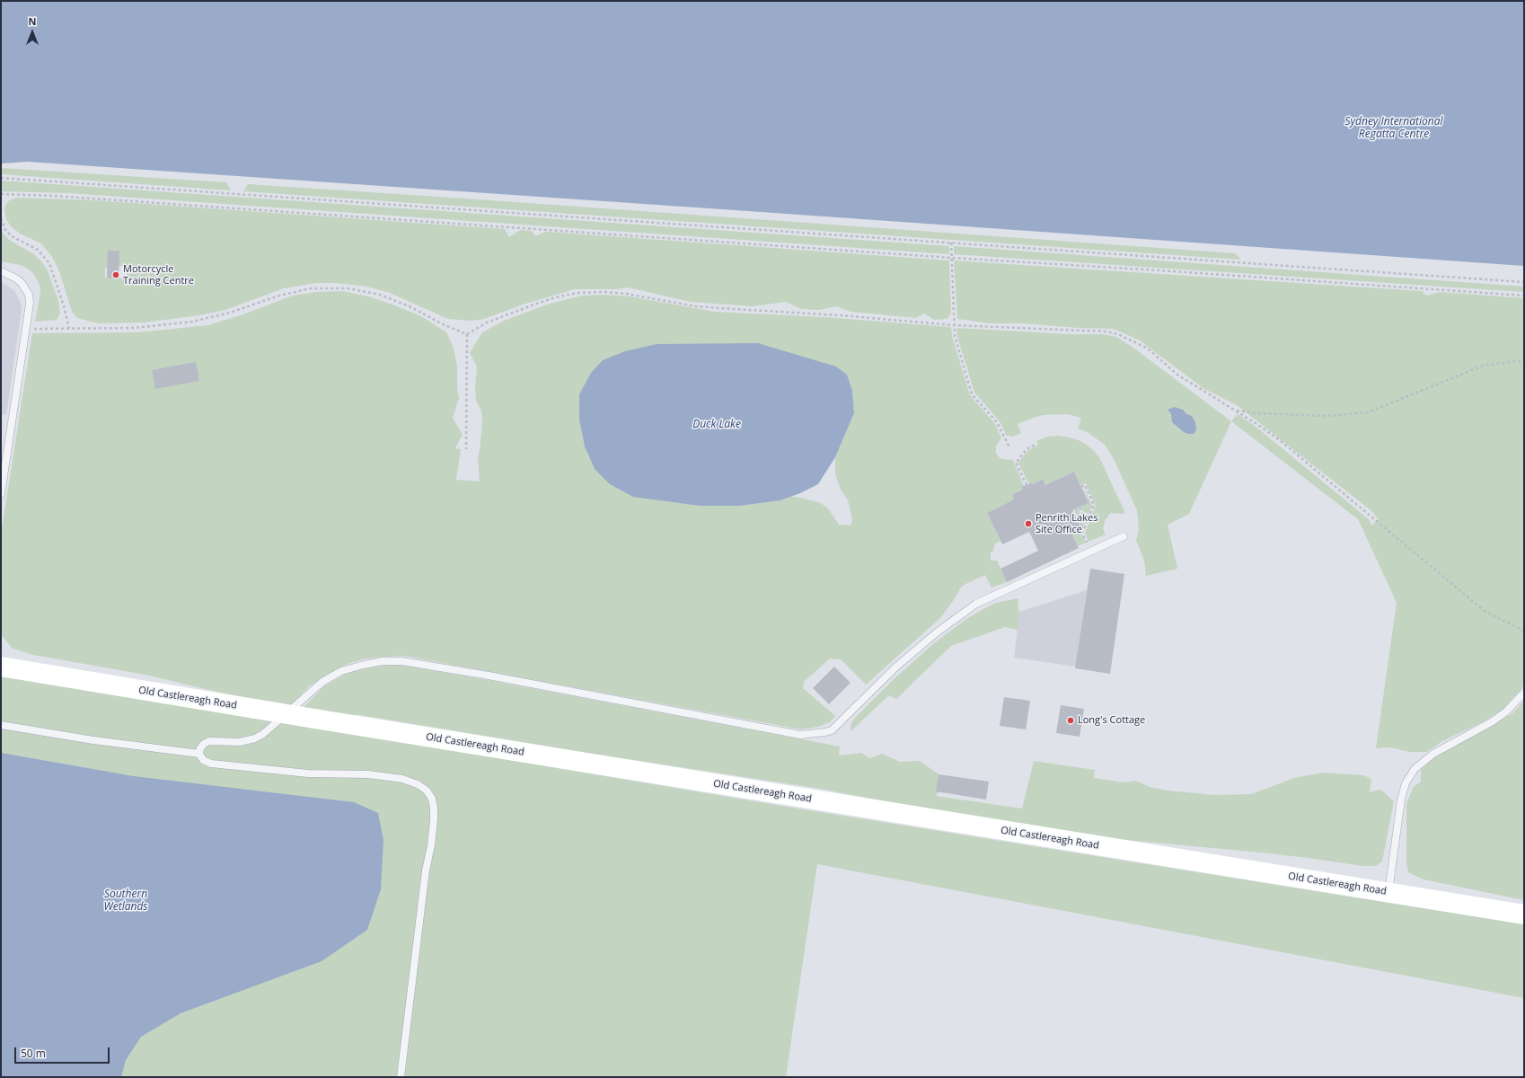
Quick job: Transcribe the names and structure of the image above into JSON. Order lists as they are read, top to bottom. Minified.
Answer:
{"streets":{"street":["Old Castlereagh Road"]},"water":["Sydney International Regatta Centre","Duck Lake","Southern Wetlands"],"places":["Motorcycle Training Centre","Penrith Lakes Site Office","Long's Cottage"],"scale_bar":"50 m","north":"top"}
